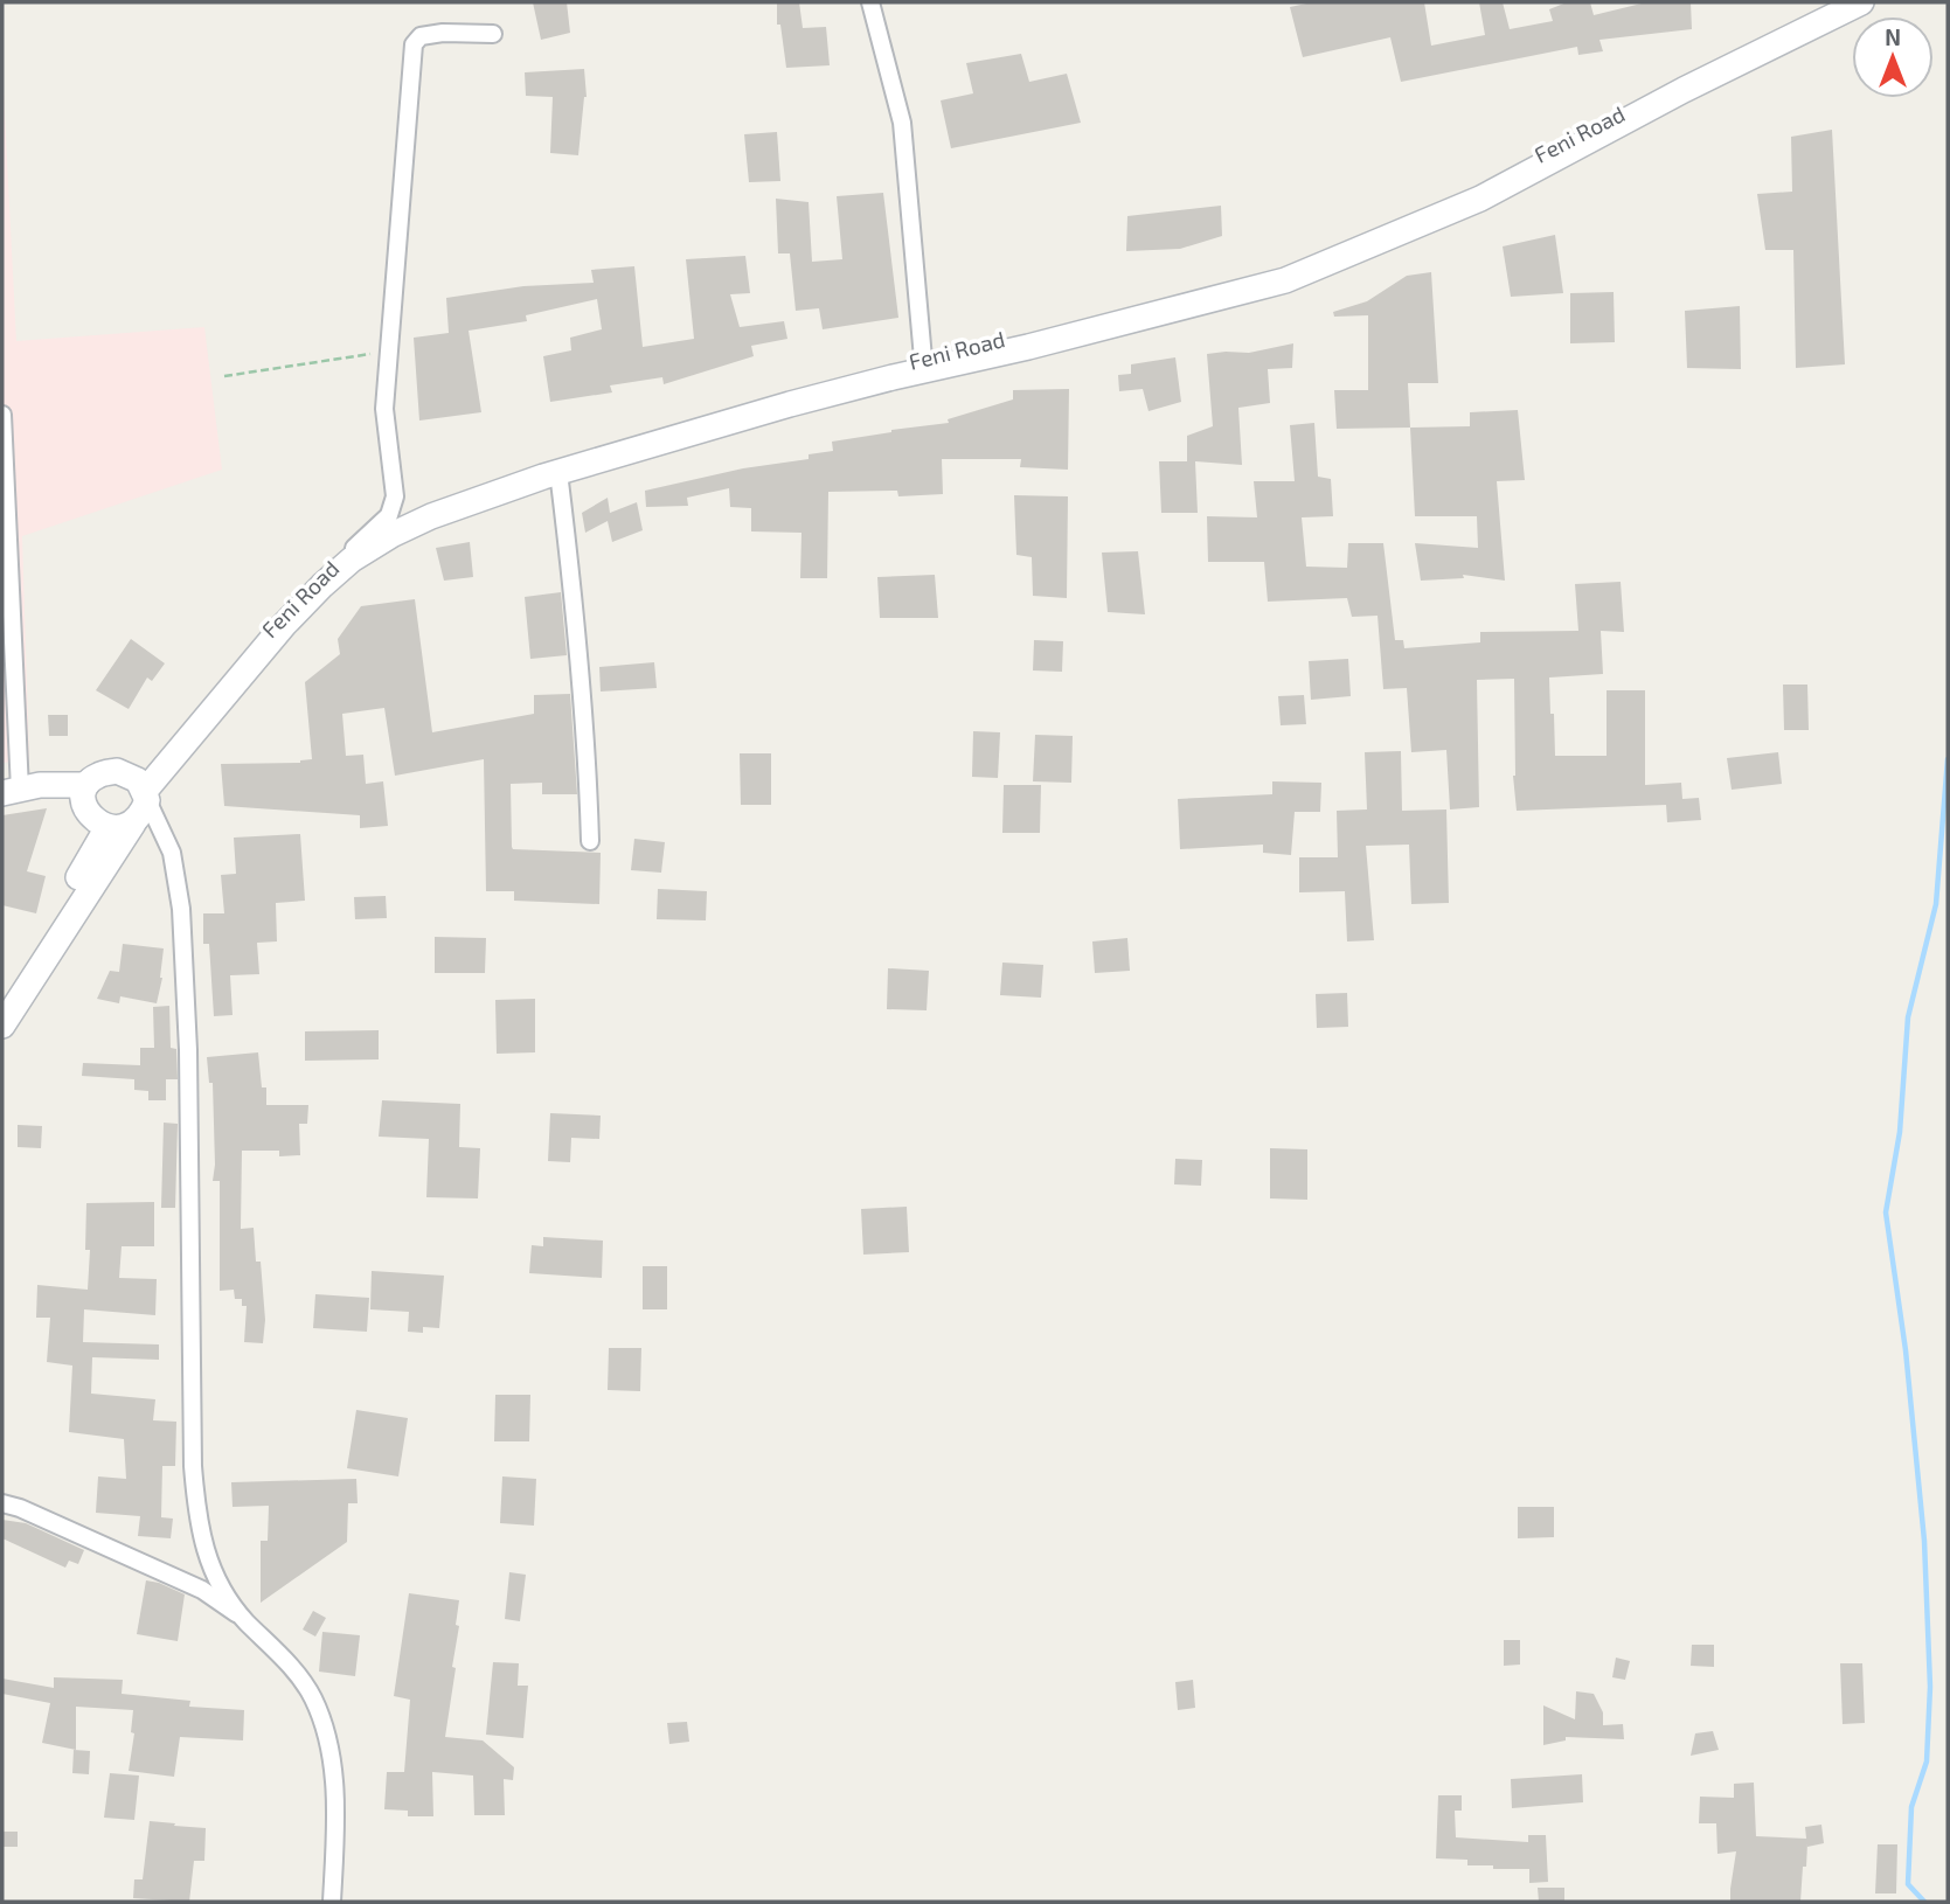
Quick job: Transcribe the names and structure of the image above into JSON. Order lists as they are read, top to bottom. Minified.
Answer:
{"streets":{"main road":["Feni Road"]},"north":"top"}
